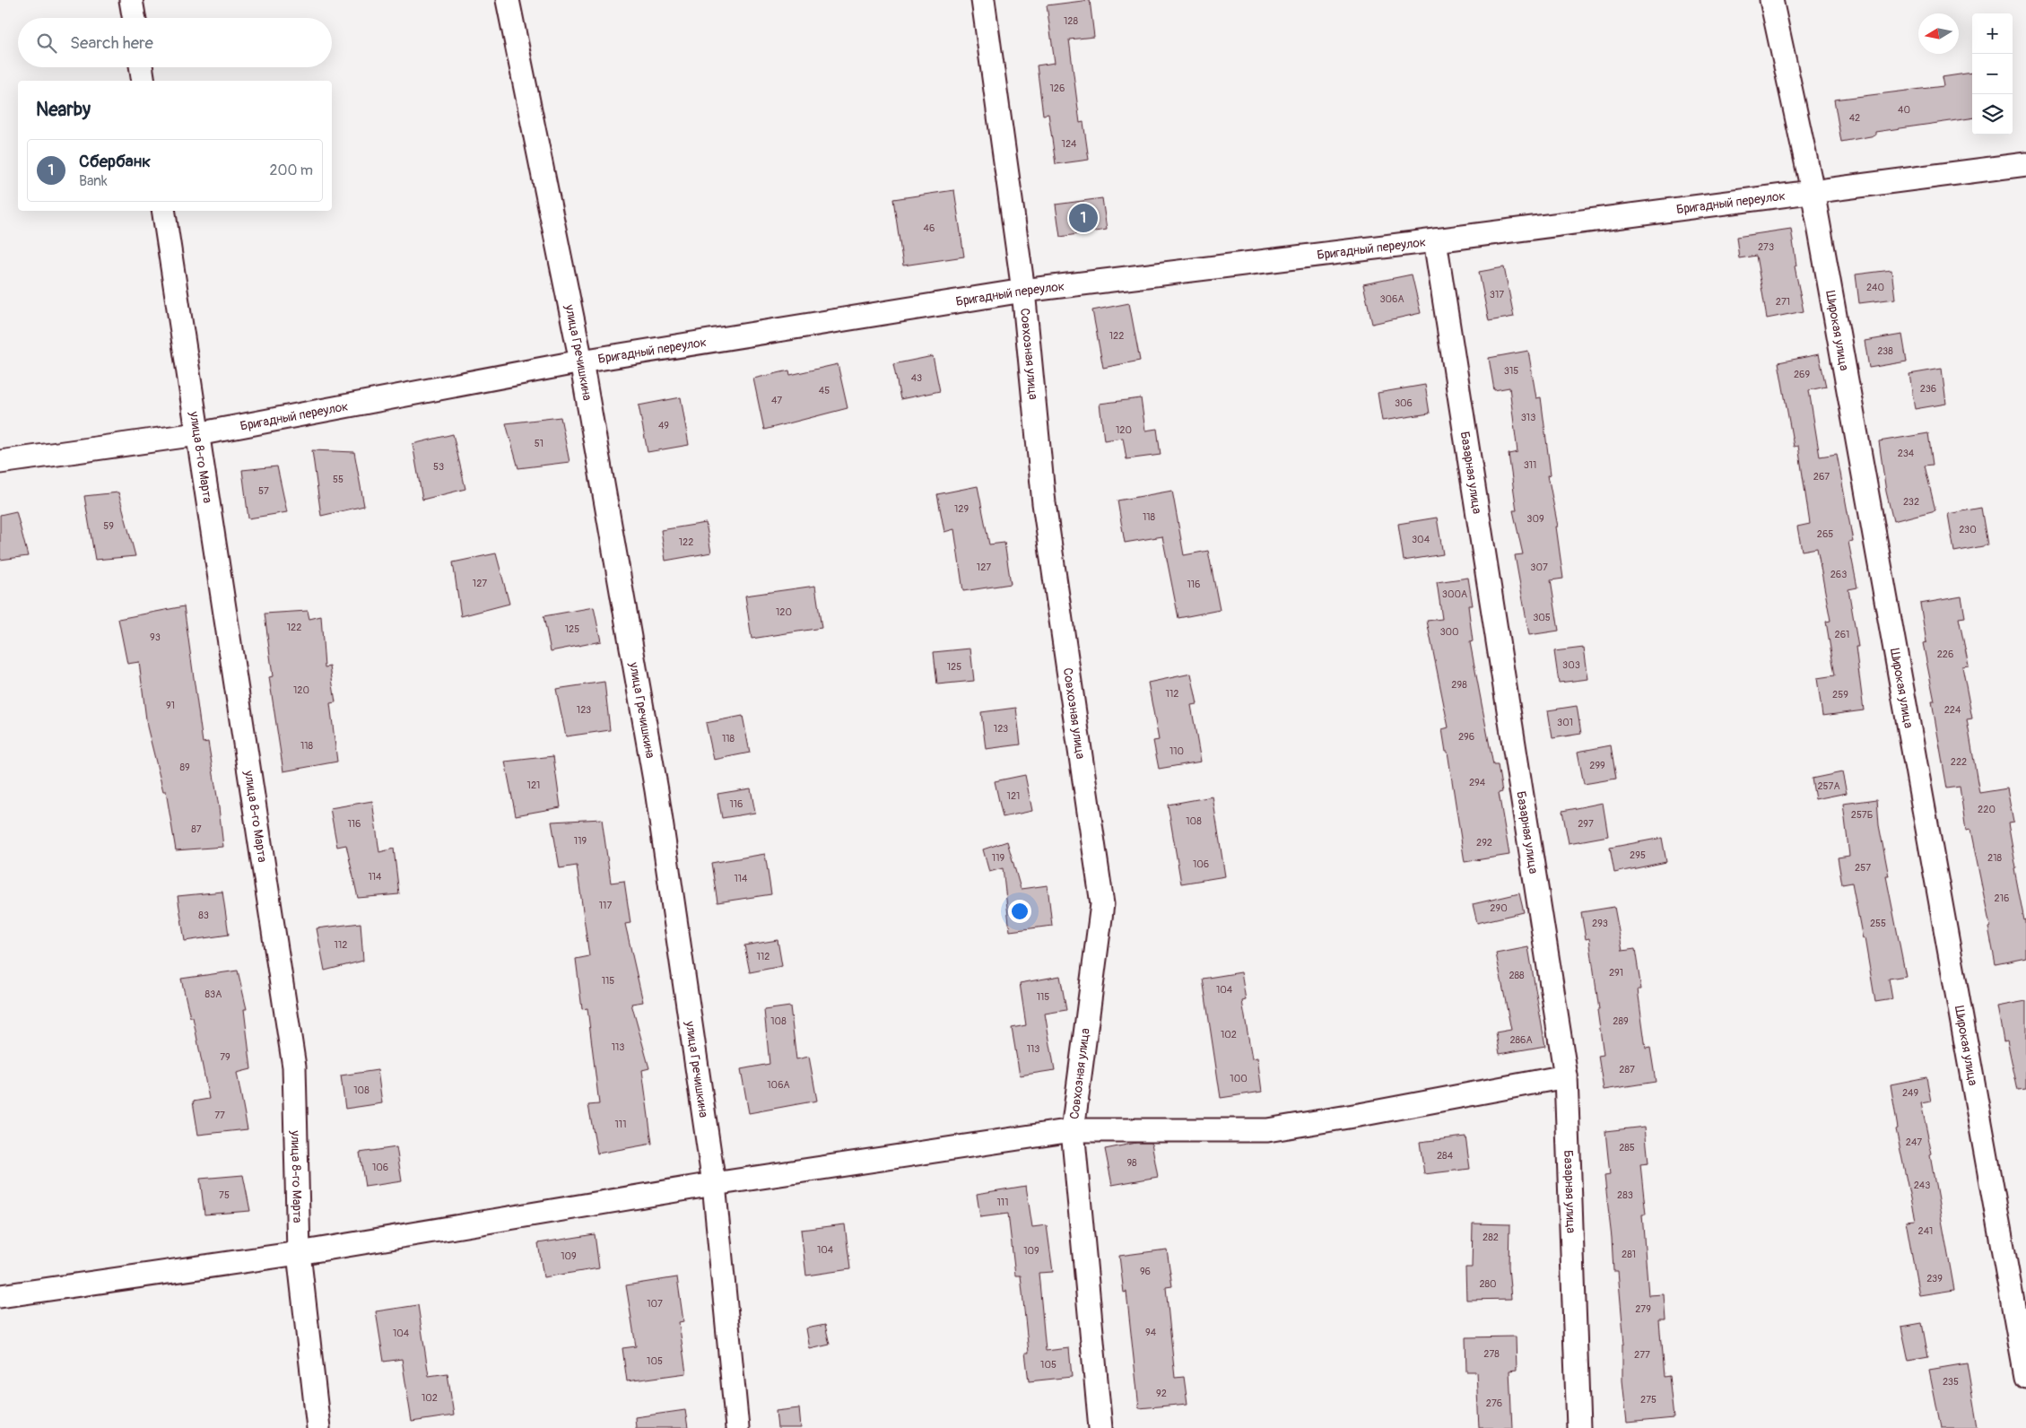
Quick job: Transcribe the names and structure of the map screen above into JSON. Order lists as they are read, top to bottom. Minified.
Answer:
{"streets":{"street":["Бригадный переулок","Широкая улица","улица Гречишкина","Совхозная улица","улица 8-го Марта","Базарная улица"]},"crossings":[["Бригадный переулок","Широкая улица"],["Бригадный переулок","улица Гречишкина"],["Бригадный переулок","Совхозная улица"],["Бригадный переулок","улица 8-го Марта"],["Бригадный переулок","Базарная улица"]],"house_numbers":["128","126","40","42","124","46","273","240","317","306А","271","122","238","315","269","43","236","45","47","306","313","49","120","51","234","311","53","267","55","57","232","129","118","309","59","230","265","304","122","127","307","263","127","116","300А","120","305","122","125","300","261","93","226","303","125","298","120","112","259","91","123","224","301","123","296","118","118","110","222","299","89","294","121","257А","121","116","220","257Б","108","116","297","87","119","292","295","119","218","106","257","114","114","216","117","290","83","293","255","112","112","291","288","115","104","83А","115","108","289","102","286А","113","113","79","287","100","106А","108","249","77","111","247","285","284","98","106","243","75","283","111","241","282","104","109","281","109","96","239","280","107","279","94","104","278","277","105","105","235","92","102","275","276"],"north":"left","page":{"map_buttons":["+","−"],"search":"Search here","heading":"Nearby","list":[{"mark":"1","name":"Сбербанк","note":"Bank","value":"200 m"}],"pins":"1"}}
